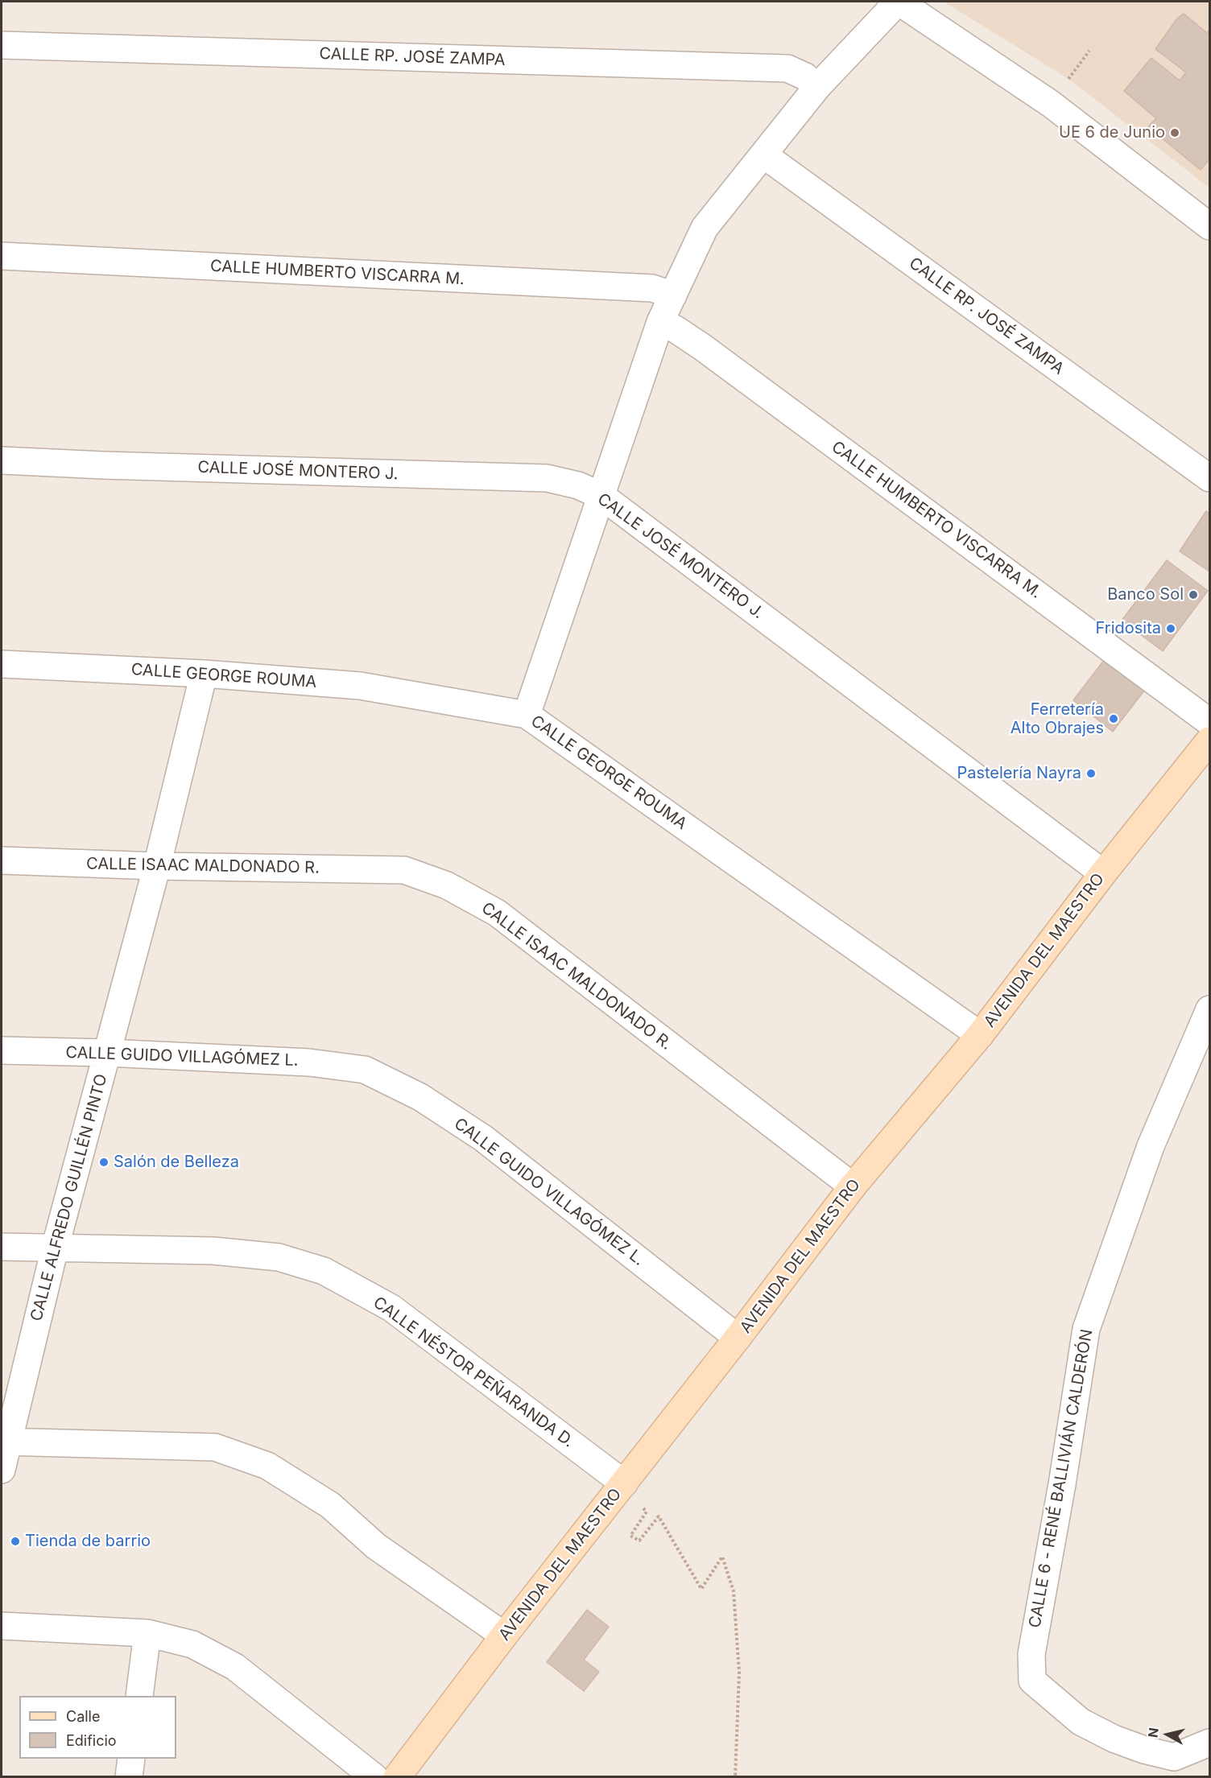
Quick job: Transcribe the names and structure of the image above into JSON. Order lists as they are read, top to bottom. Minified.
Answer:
{"streets":{"main road":["AVENIDA DEL MAESTRO"],"street":["CALLE RP. JOSÉ ZAMPA","CALLE HUMBERTO VISCARRA M.","CALLE JOSÉ MONTERO J.","CALLE GEORGE ROUMA","CALLE ISAAC MALDONADO R.","CALLE GUIDO VILLAGÓMEZ L.","CALLE ALFREDO GUILLÉN PINTO","CALLE NÉSTOR PEÑARANDA D.","CALLE 6 - RENÉ BALLIVIÁN CALDERÓN"]},"crossings":[["CALLE JOSÉ MONTERO J.","AVENIDA DEL MAESTRO"],["CALLE GEORGE ROUMA","AVENIDA DEL MAESTRO"],["CALLE GEORGE ROUMA","CALLE ALFREDO GUILLÉN PINTO"],["CALLE ISAAC MALDONADO R.","AVENIDA DEL MAESTRO"],["CALLE ISAAC MALDONADO R.","CALLE ALFREDO GUILLÉN PINTO"],["AVENIDA DEL MAESTRO","CALLE GUIDO VILLAGÓMEZ L."],["AVENIDA DEL MAESTRO","CALLE NÉSTOR PEÑARANDA D."],["CALLE GUIDO VILLAGÓMEZ L.","CALLE ALFREDO GUILLÉN PINTO"],["CALLE ALFREDO GUILLÉN PINTO","CALLE NÉSTOR PEÑARANDA D."]],"places":["UE 6 de Junio","Banco Sol","Fridosita","Ferretería Alto Obrajes","Pastelería Nayra","Salón de Belleza","Tienda de barrio"],"legend":["Calle","Edificio"],"north":"left"}
